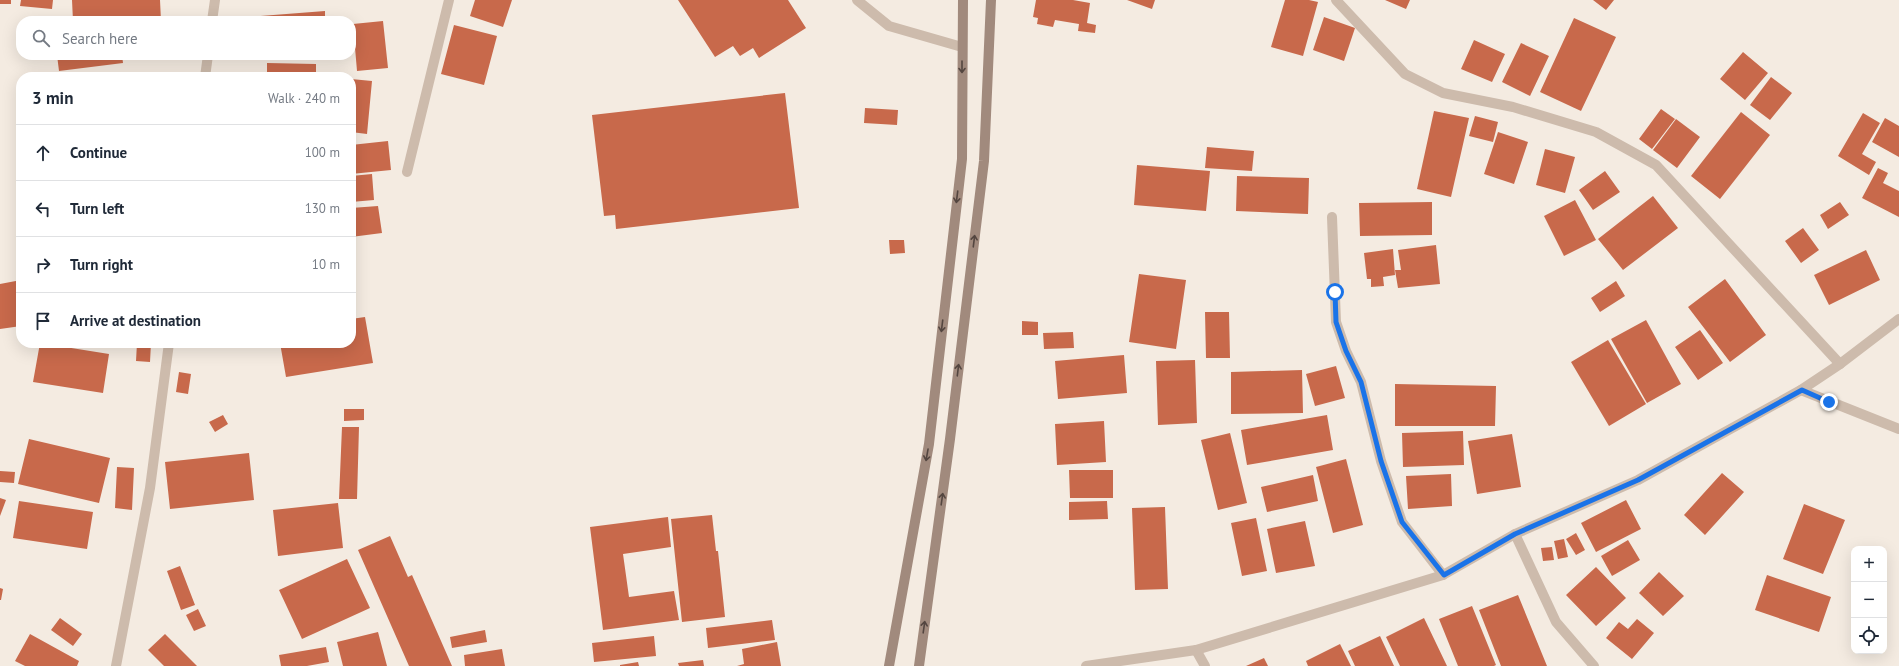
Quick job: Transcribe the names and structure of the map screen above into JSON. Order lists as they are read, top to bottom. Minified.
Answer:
{"page":{"search":"Search here","heading":["3 min","Walk · 240 m"],"list":[["Continue","100 m"],["Turn left","130 m"],["Turn right","10 m"],"Arrive at destination"],"map_buttons":["+","−"]}}
